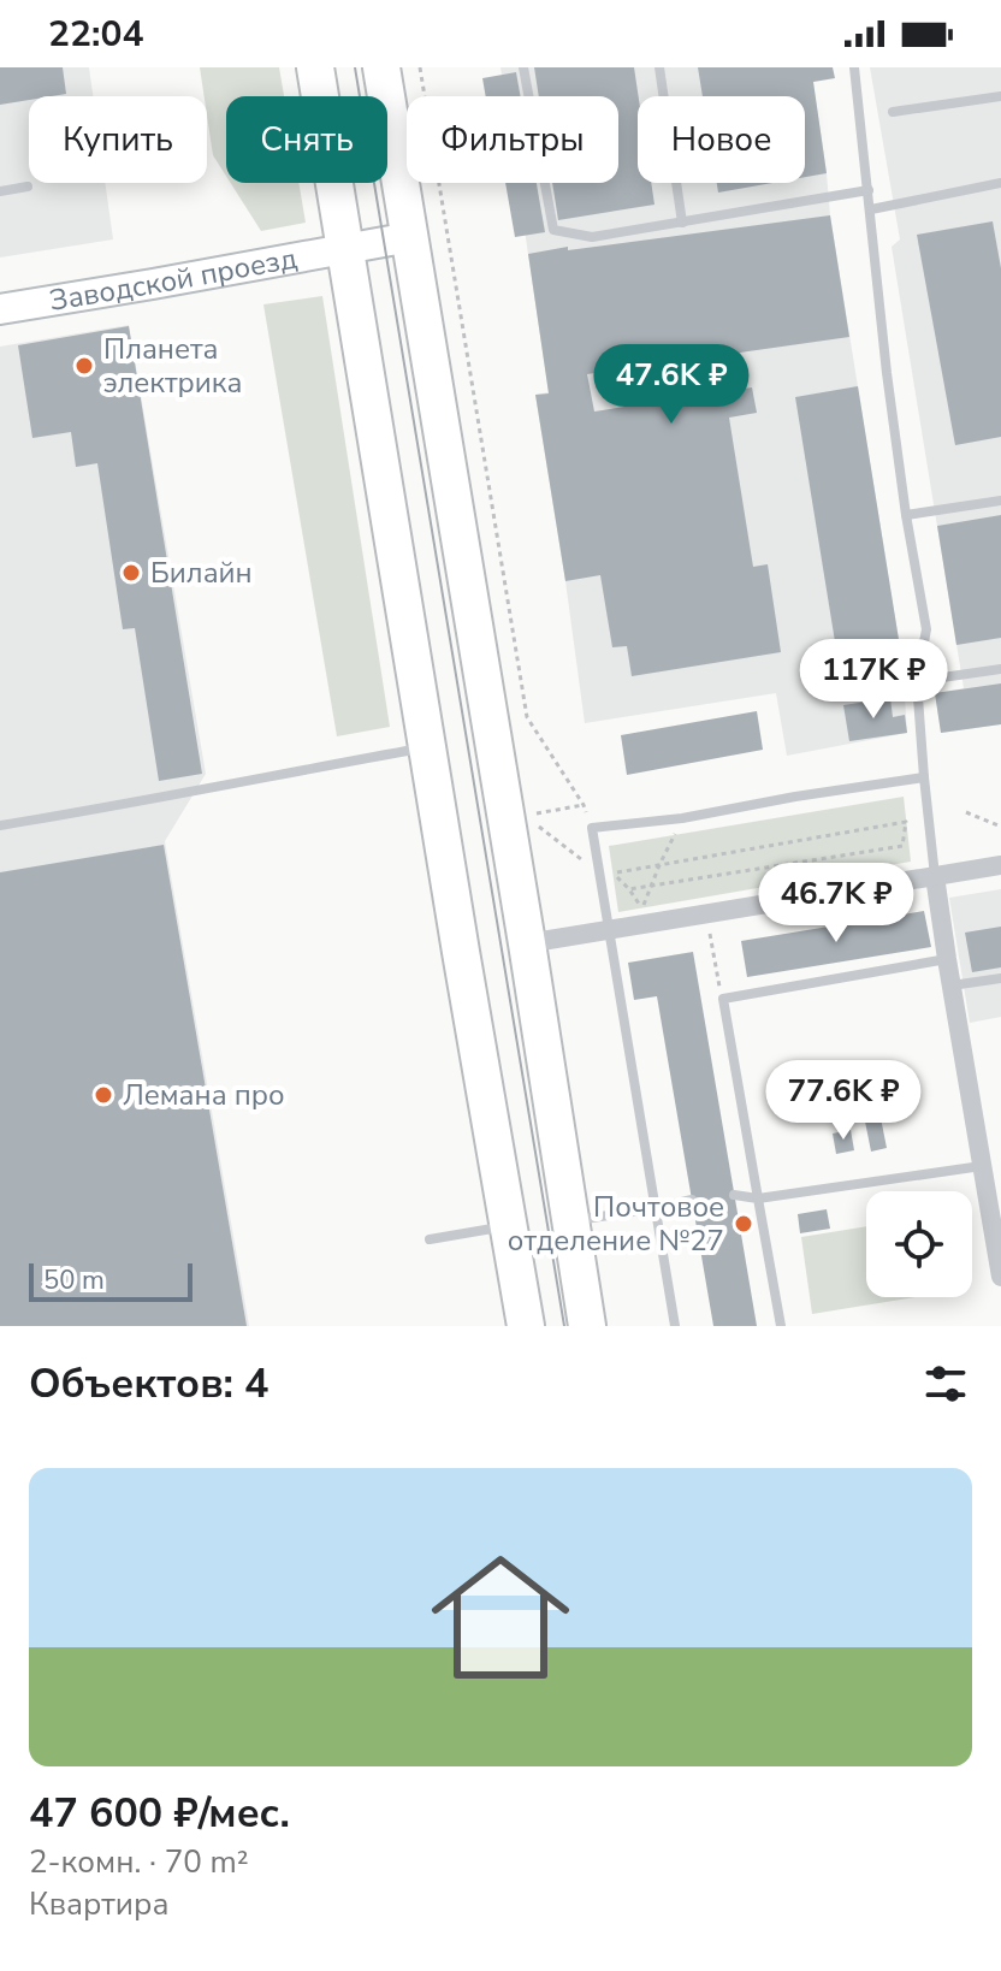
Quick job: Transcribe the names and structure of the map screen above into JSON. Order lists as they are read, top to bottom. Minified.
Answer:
{"streets":{"street":["Заводской проезд"]},"places":["Планета электрика","Билайн","Лемана про","Почтовое отделение №27"],"scale_bar":"50 m","page":{"status":"22:04","chip":["Купить","Снять","Фильтры","Новое"],"price":["47.6K ₽","117K ₽","46.7K ₽","77.6K ₽"],"scale":"50 m","heading":"Объектов: 4","list":[{"name":"47 600 ₽/мес.","note":"2-комн. · 70 m² · Квартира"}]}}
